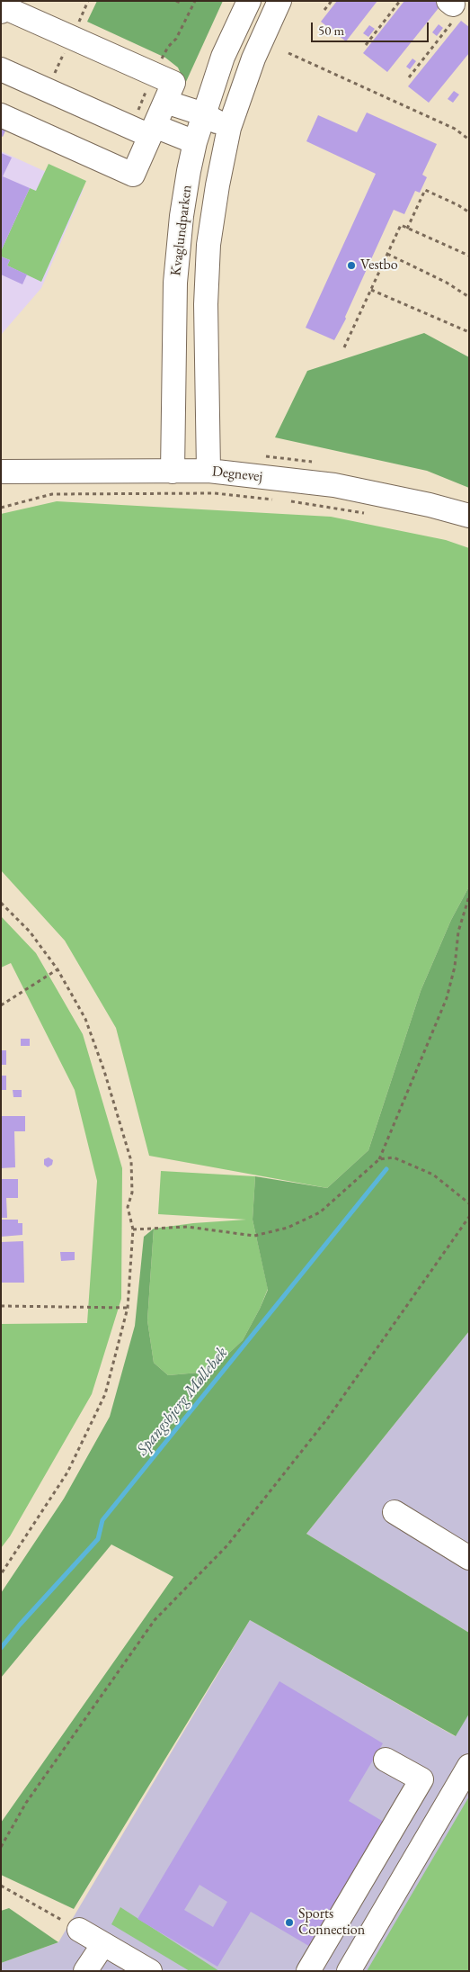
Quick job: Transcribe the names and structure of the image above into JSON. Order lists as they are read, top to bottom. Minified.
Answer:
{"streets":{"street":["Kvaglundparken","Degnevej"]},"crossings":[["Kvaglundparken","Degnevej"]],"water":["Spangsbjerg Møllebæk"],"places":["Vestbo","Sports Connection"],"scale_bar":"50 m"}
